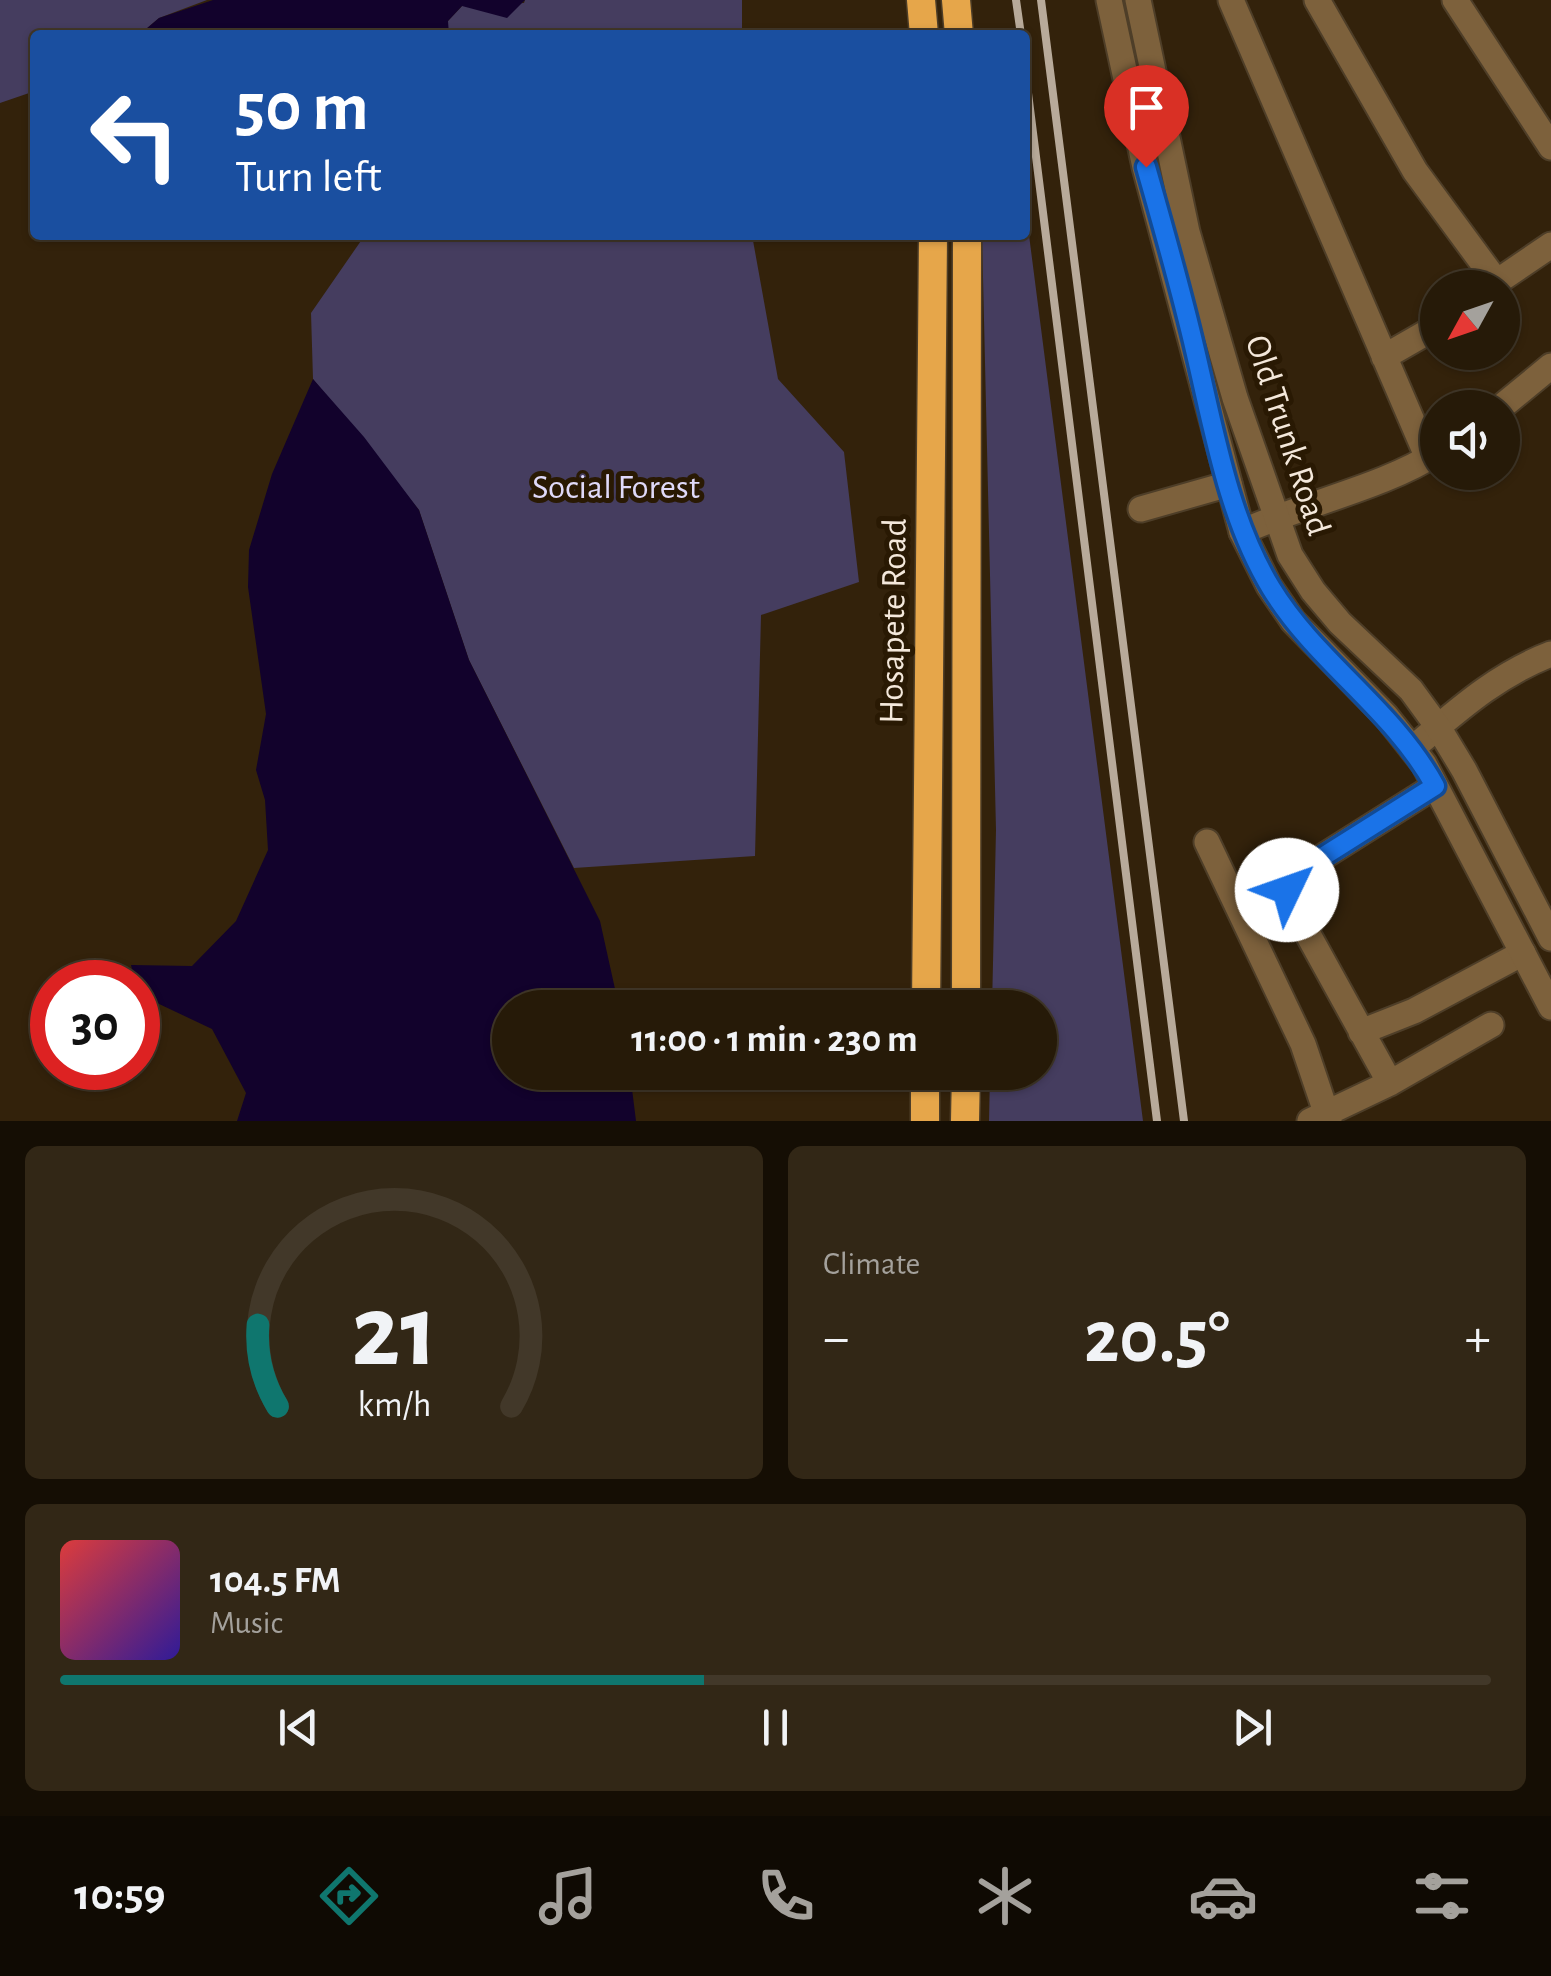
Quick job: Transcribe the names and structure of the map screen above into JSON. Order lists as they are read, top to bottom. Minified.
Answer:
{"streets":{"highway":["Hosapete Road"],"street":["Old Trunk Road"]},"parks":["Social Forest"],"north":"bottom left","page":{"turn":["50 m","Turn left"],"limit":"30","trip":"11:00 · 1 min · 230 m","tile":"Climate","heat":["−","20.5°","+"],"song":["104.5 FM","Music"],"tabs":"10:59","gauge":["21","km/h"]}}
